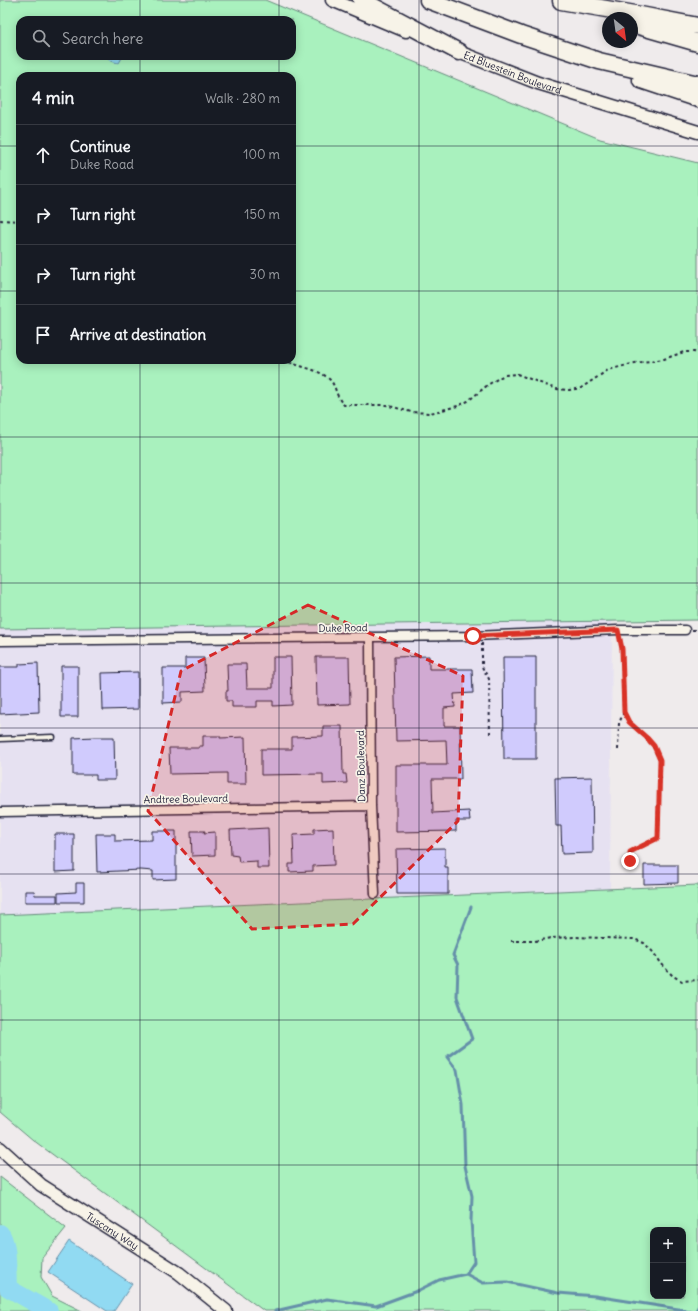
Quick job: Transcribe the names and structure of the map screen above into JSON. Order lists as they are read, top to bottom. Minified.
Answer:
{"streets":{"main road":["Ed Bluestein Boulevard","Tuscany Way"],"street":["Duke Road","Danz Boulevard","Andtree Boulevard"]},"crossings":[["Duke Road","Danz Boulevard"],["Danz Boulevard","Andtree Boulevard"]],"north":"bottom right","page":{"search":"Search here","heading":["4 min","Walk · 280 m"],"list":[["Continue","Duke Road","100 m"],["Turn right","150 m"],["Turn right","30 m"],"Arrive at destination"],"map_buttons":["+","−"]}}
